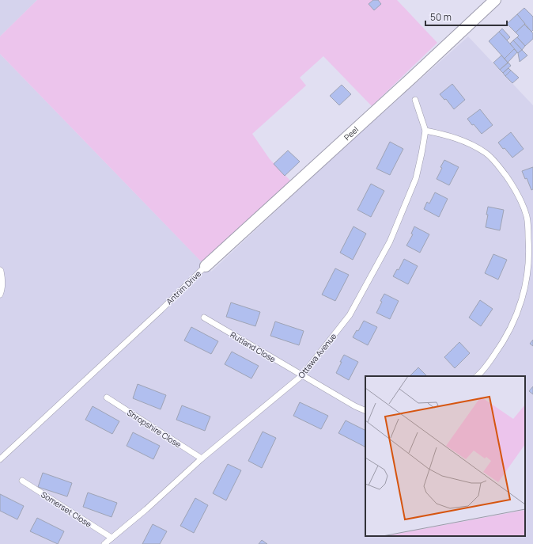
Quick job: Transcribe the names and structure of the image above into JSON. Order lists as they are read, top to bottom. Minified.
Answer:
{"streets":{"street":["Peel"],"lane":["Antrim Drive","Rutland Close","Ottawa Avenue","Shropshire Close","Somerset Close"]},"crossings":[["Peel","Antrim Drive"],["Rutland Close","Ottawa Avenue"],["Ottawa Avenue","Shropshire Close"],["Ottawa Avenue","Somerset Close"]],"scale_bar":"50 m"}
